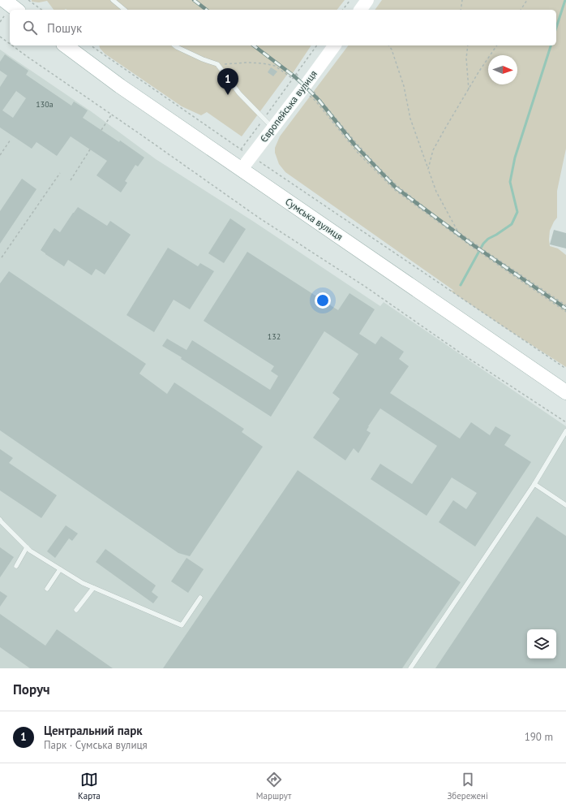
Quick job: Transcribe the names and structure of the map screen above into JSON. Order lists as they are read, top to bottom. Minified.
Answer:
{"streets":{"main road":["Європейська вулиця","Сумська вулиця"]},"crossings":[["Європейська вулиця","Сумська вулиця"]],"house_numbers":["130а","132"],"north":"right","page":{"search":"Пошук","pins":"1","heading":"Поруч","list":[{"mark":"1","name":"Центральний парк","note":"Парк · Сумська вулиця","value":"190 m"}],"nav":["Карта","Маршрут","Збережені"]}}
